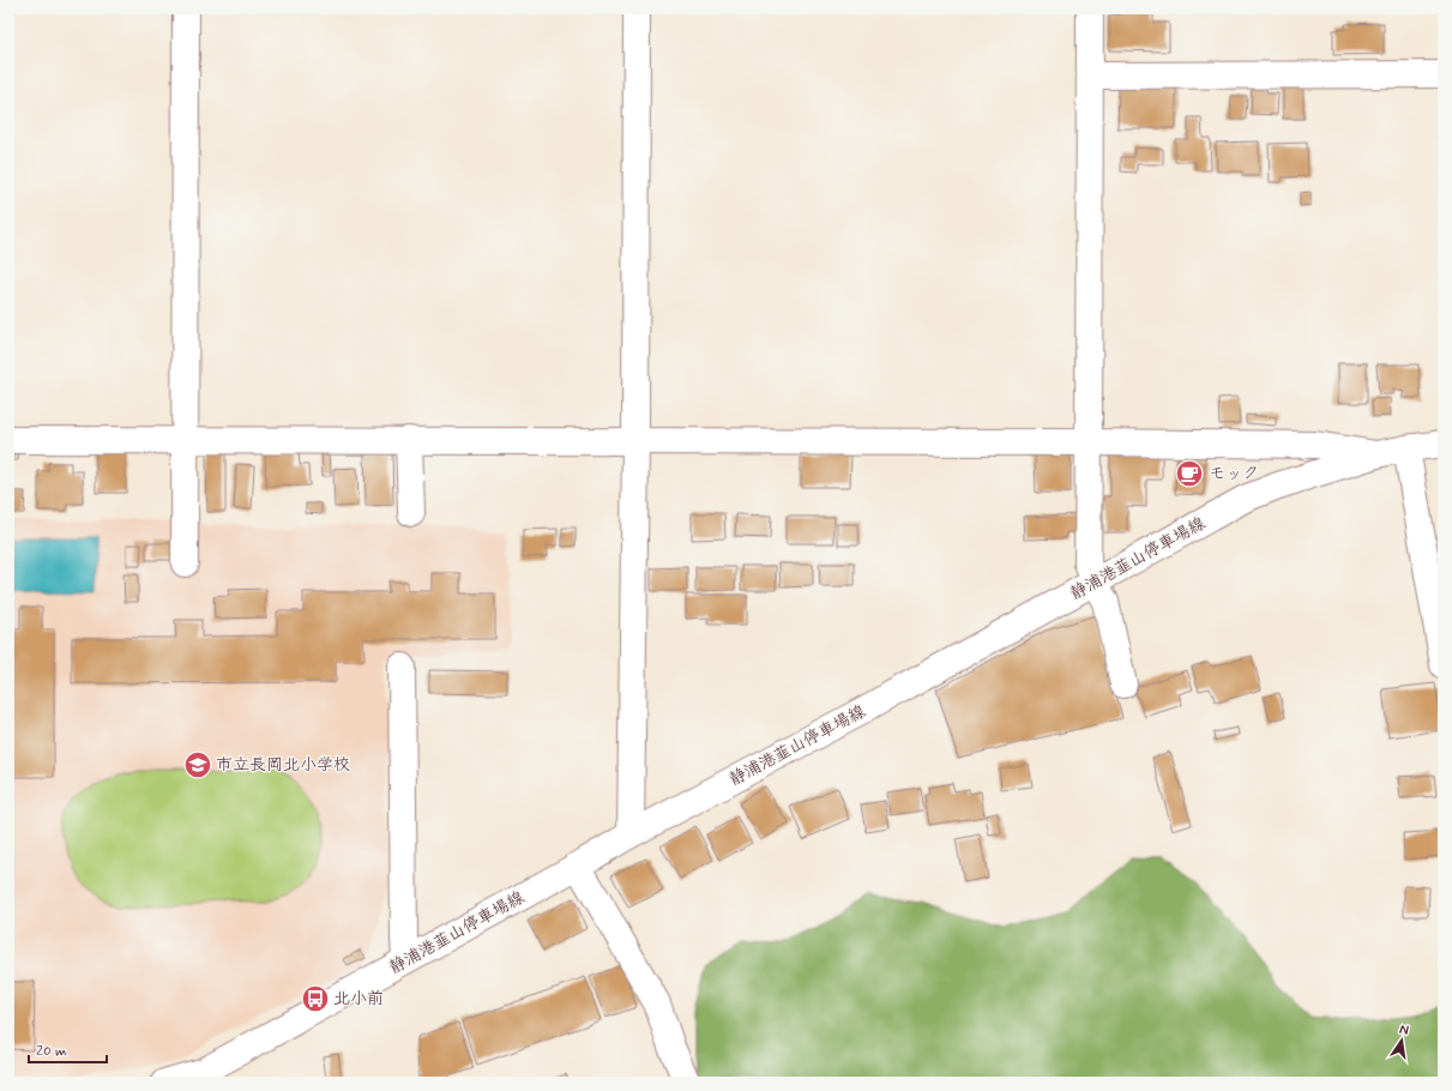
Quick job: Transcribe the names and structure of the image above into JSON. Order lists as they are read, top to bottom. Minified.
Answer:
{"streets":{"street":["静浦港韮山停車場線"]},"places":{"cafe":["モック"],"school or university":["市立長岡北小学校"],"bus stop":["北小前"]},"scale_bar":"20 m","north":"top"}
